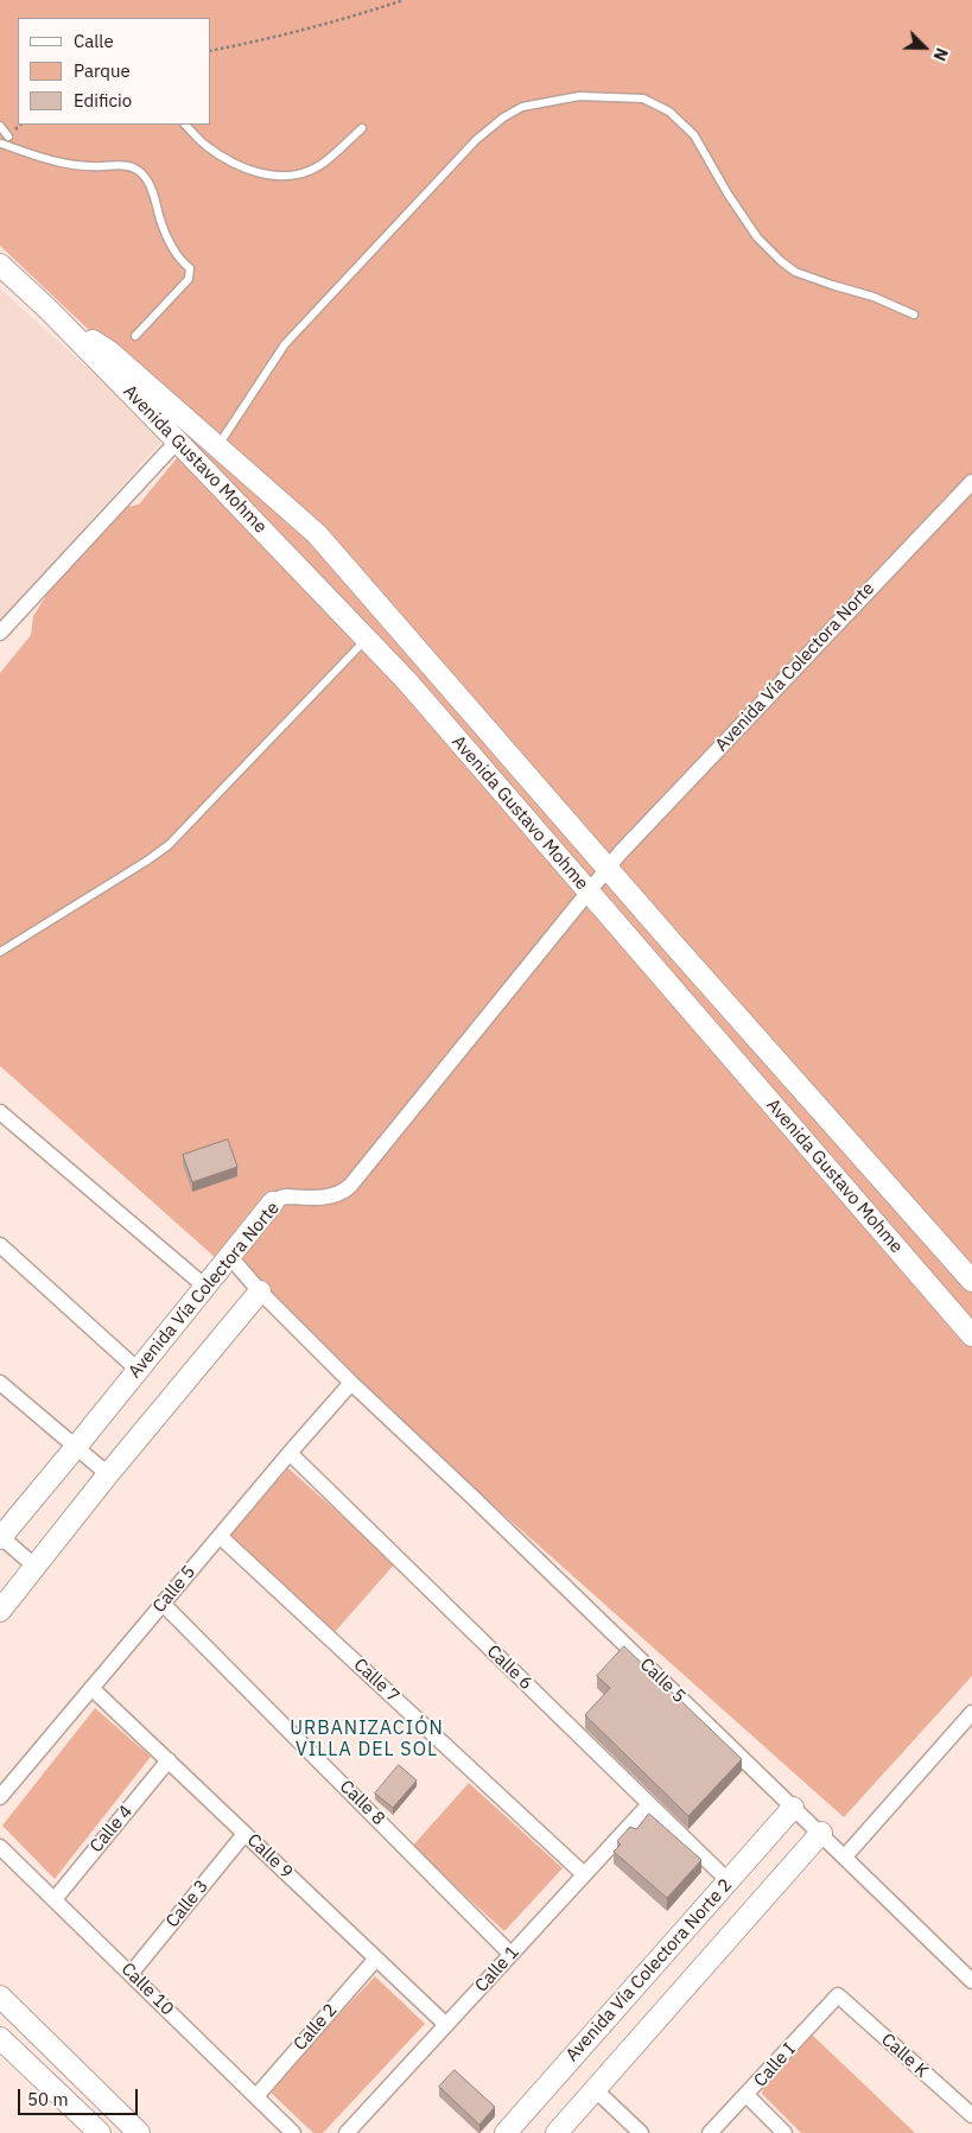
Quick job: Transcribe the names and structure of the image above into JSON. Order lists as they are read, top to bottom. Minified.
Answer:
{"streets":{"street":["Avenida Gustavo Mohme","Avenida Vía Colectora Norte","Calle 5","Calle 6","Calle 7","Calle 8","Calle 4","Calle 9","Calle 3","Calle 1","Avenida Vía Colectora Norte 2","Calle 10","Calle 2","Calle K","Calle I"]},"crossings":[["Avenida Gustavo Mohme","Avenida Vía Colectora Norte"],["Avenida Vía Colectora Norte","Calle 5"],["Calle 5","Calle 6"],["Calle 5","Calle 7"],["Calle 5","Calle 8"],["Calle 5","Calle 9"],["Calle 5","Avenida Vía Colectora Norte 2"],["Calle 6","Calle 1"],["Calle 6","Avenida Vía Colectora Norte 2"],["Calle 7","Calle 1"],["Calle 8","Calle 1"],["Calle 4","Calle 9"],["Calle 4","Calle 10"],["Calle 9","Calle 3"],["Calle 9","Calle 1"],["Calle 9","Calle 2"],["Calle 3","Calle 10"],["Calle 10","Calle 2"],["Calle K","Calle I"]],"districts":["URBANIZACIÓN VILLA DEL SOL"],"legend":["Calle","Parque","Edificio"],"scale_bar":"50 m","north":"bottom right"}
